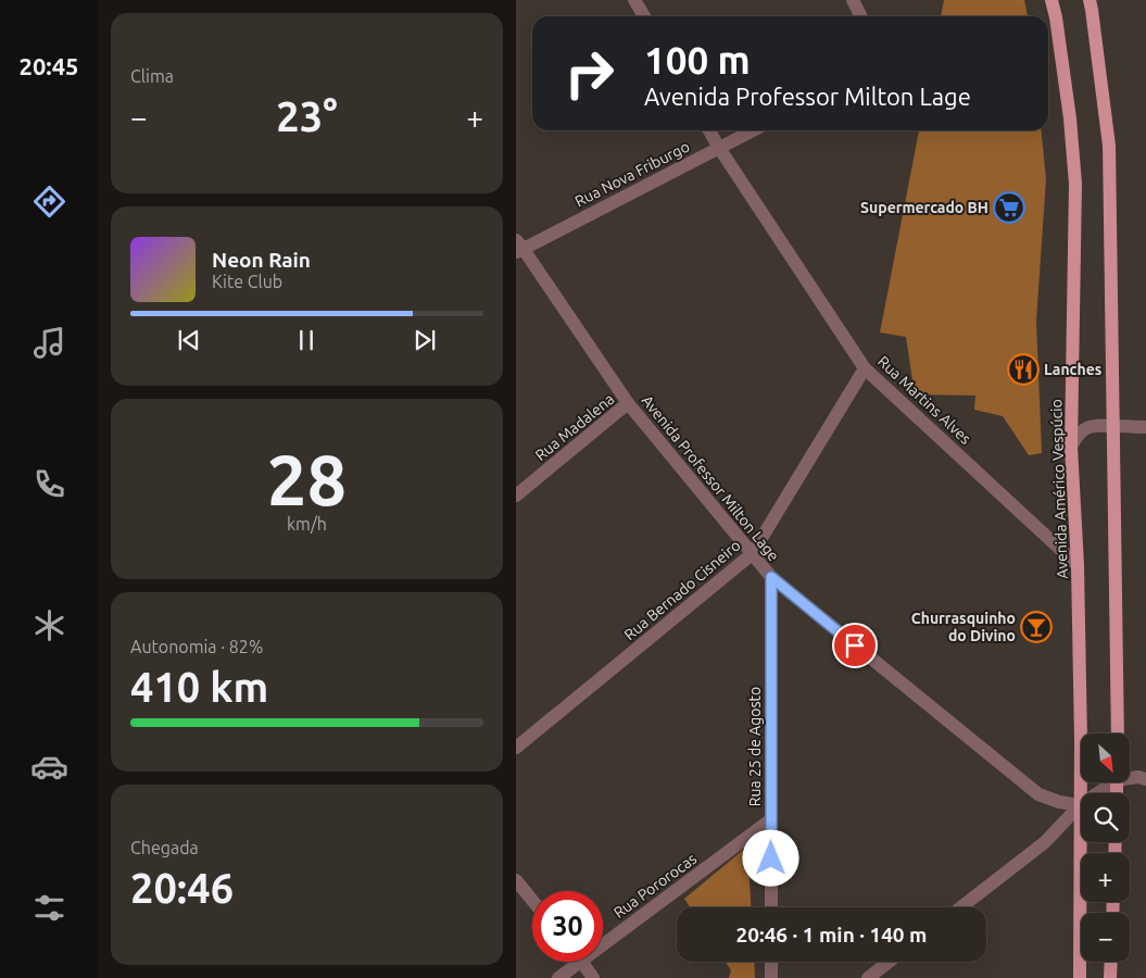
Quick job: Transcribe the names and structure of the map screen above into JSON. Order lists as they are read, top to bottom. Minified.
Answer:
{"streets":{"main road":["Avenida Américo Vespúcio"],"street":["Rua Nova Friburgo","Rua Martins Alves","Rua Madalena","Avenida Professor Milton Lage","Rua Bernado Cisneiro","Rua 25 de Agosto","Rua Pororocas"]},"crossings":[["Rua Nova Friburgo","Rua Martins Alves"],["Rua Nova Friburgo","Avenida Professor Milton Lage"],["Rua Martins Alves","Avenida Américo Vespúcio"],["Rua Martins Alves","Rua Bernado Cisneiro"],["Rua Madalena","Avenida Professor Milton Lage"],["Avenida Professor Milton Lage","Avenida Américo Vespúcio"],["Avenida Professor Milton Lage","Rua Bernado Cisneiro"],["Avenida Professor Milton Lage","Rua 25 de Agosto"],["Rua 25 de Agosto","Rua Pororocas"]],"places":{"supermarket":["Supermercado BH"],"restaurant":["Lanches"],"bar":["Churrasquinho do Divino"]},"north":"bottom right","page":{"tabs":"20:45","tile":["Clima",["28","km/h"],["Autonomia · 82%","410 km"],["Chegada","20:46"]],"turn":["100 m","Avenida Professor Milton Lage"],"heat":["−","23°","+"],"song":["Neon Rain","Kite Club"],"map_buttons":["+","−"],"limit":"30","trip":"20:46 · 1 min · 140 m"}}
